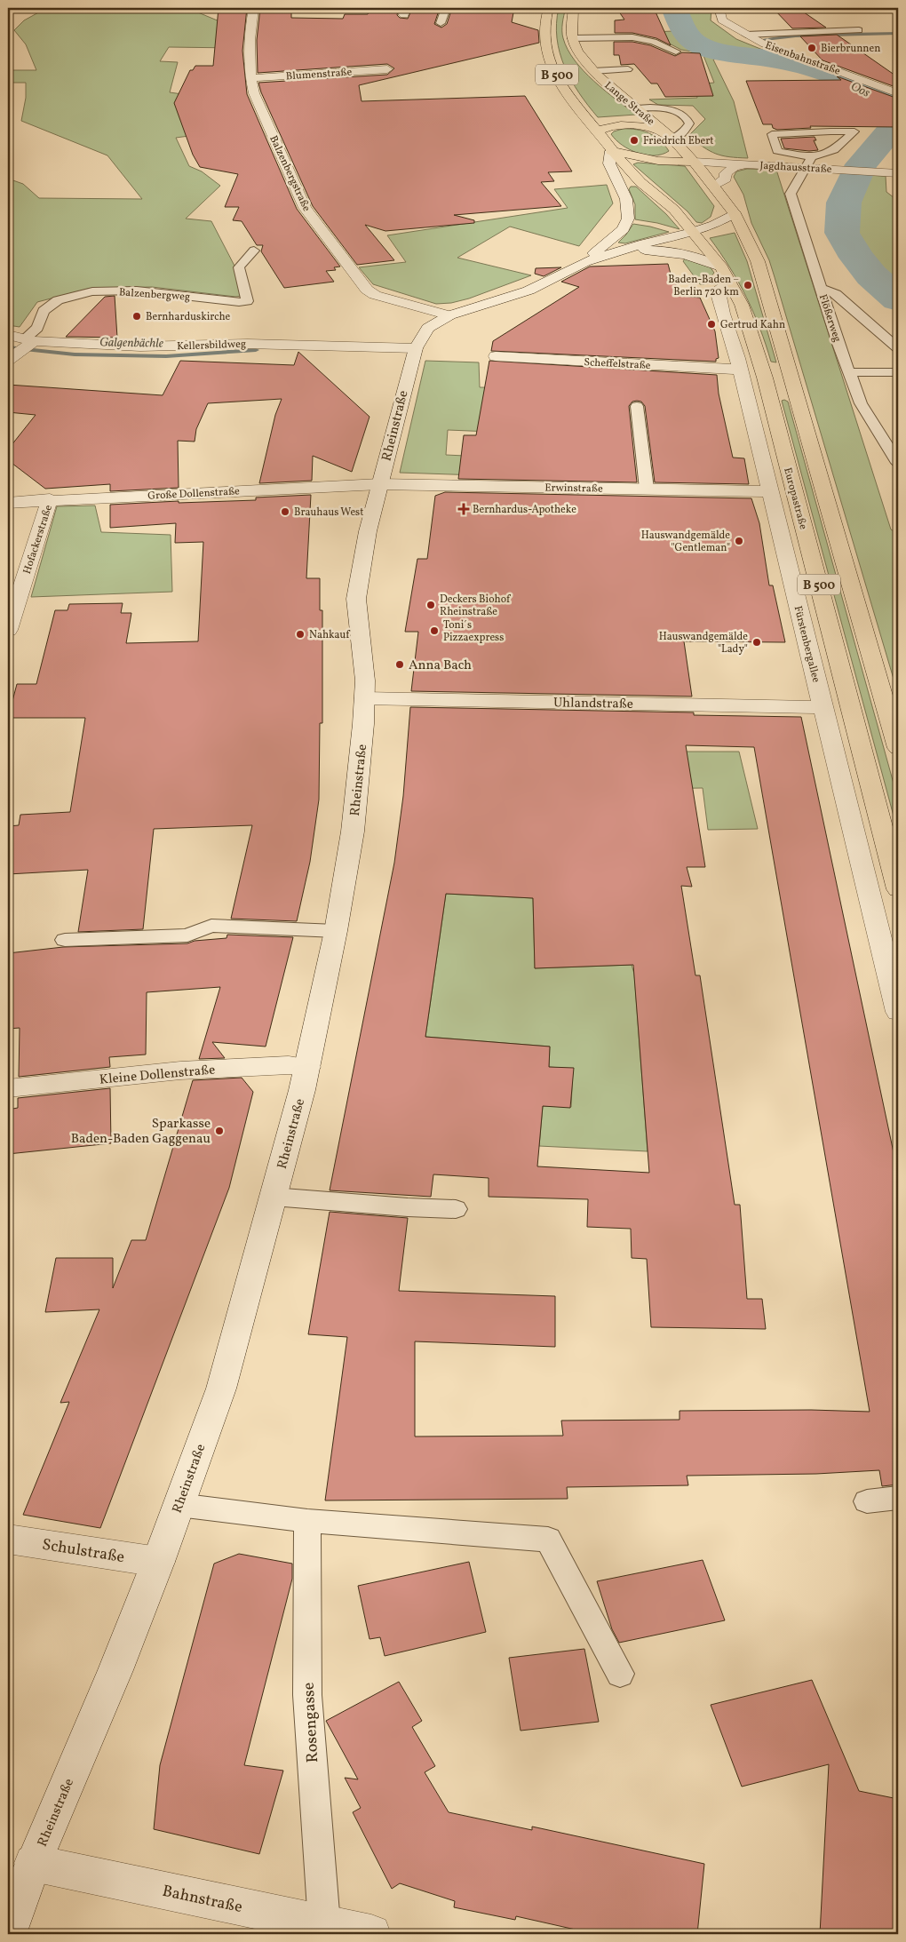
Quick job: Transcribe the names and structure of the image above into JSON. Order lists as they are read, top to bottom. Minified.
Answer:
{"streets":{"main road":["B 500","Lange Straße","Europastraße"],"street":["Eisenbahnstraße","Blumenstraße","Jagdhausstraße","Balzenbergstraße","Kellersbildweg","Scheffelstraße","Rheinstraße","Erwinstraße","Große Dollenstraße","Hofackerstraße","Fürstenbergallee","Uhlandstraße","Kleine Dollenstraße","Schulstraße","Bahnstraße"],"lane":["Balzenbergweg","Flößerweg","Rosengasse"]},"crossings":[["Blumenstraße","Balzenbergstraße"],["B 500","Lange Straße"],["B 500","Europastraße"],["Lange Straße","Jagdhausstraße"],["Jagdhausstraße","Flößerweg"],["Balzenbergstraße","Rheinstraße"],["Balzenbergweg","Kellersbildweg"],["Kellersbildweg","Rheinstraße"],["Scheffelstraße","Fürstenbergallee"],["Rheinstraße","Erwinstraße"],["Rheinstraße","Große Dollenstraße"],["Rheinstraße","Uhlandstraße"],["Rheinstraße","Kleine Dollenstraße"],["Rheinstraße","Schulstraße"],["Rheinstraße","Bahnstraße"],["Erwinstraße","Große Dollenstraße"],["Erwinstraße","Fürstenbergallee"],["Große Dollenstraße","Hofackerstraße"],["Europastraße","Fürstenbergallee"],["Fürstenbergallee","Uhlandstraße"],["Rosengasse","Bahnstraße"]],"water":["Oos","Galgenbächle"],"places":{"other":["Bierbrunnen","Friedrich Ebert","Baden-Baden – Berlin 720 km","Bernharduskirche","Gertrud Kahn","Brauhaus West","Hauswandgemälde \"Gentleman\"","Deckers Biohof Rheinstraße","Toni´s Pizzaexpress","Nahkauf","Hauswandgemälde \"Lady\"","Anna Bach","Sparkasse Baden-Baden Gaggenau"],"health":["Bernhardus-Apotheke"]}}
